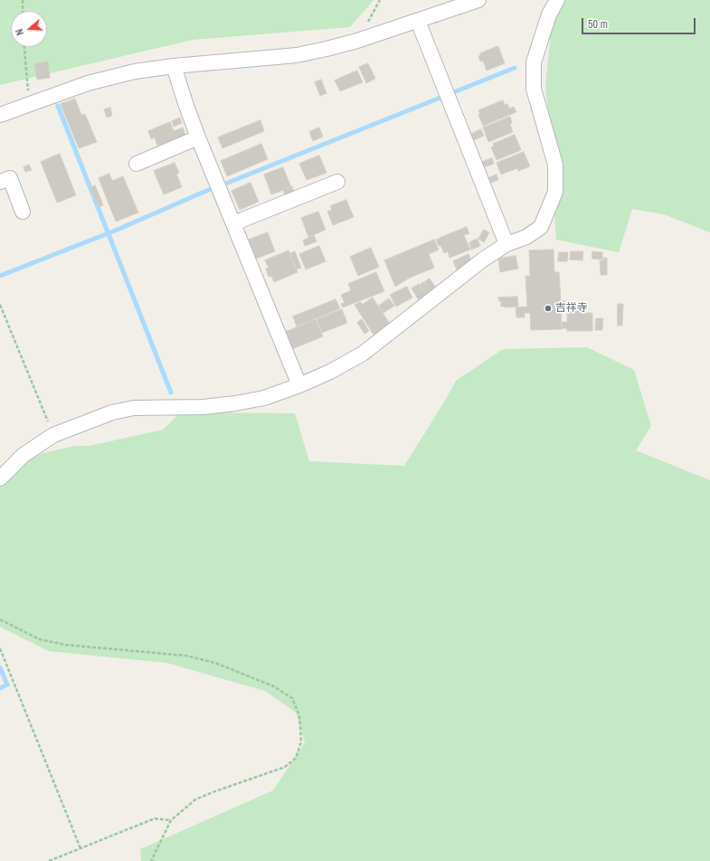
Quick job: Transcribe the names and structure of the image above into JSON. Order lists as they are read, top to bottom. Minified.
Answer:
{"places":["吉祥寺"],"scale_bar":"50 m","north":"left"}
